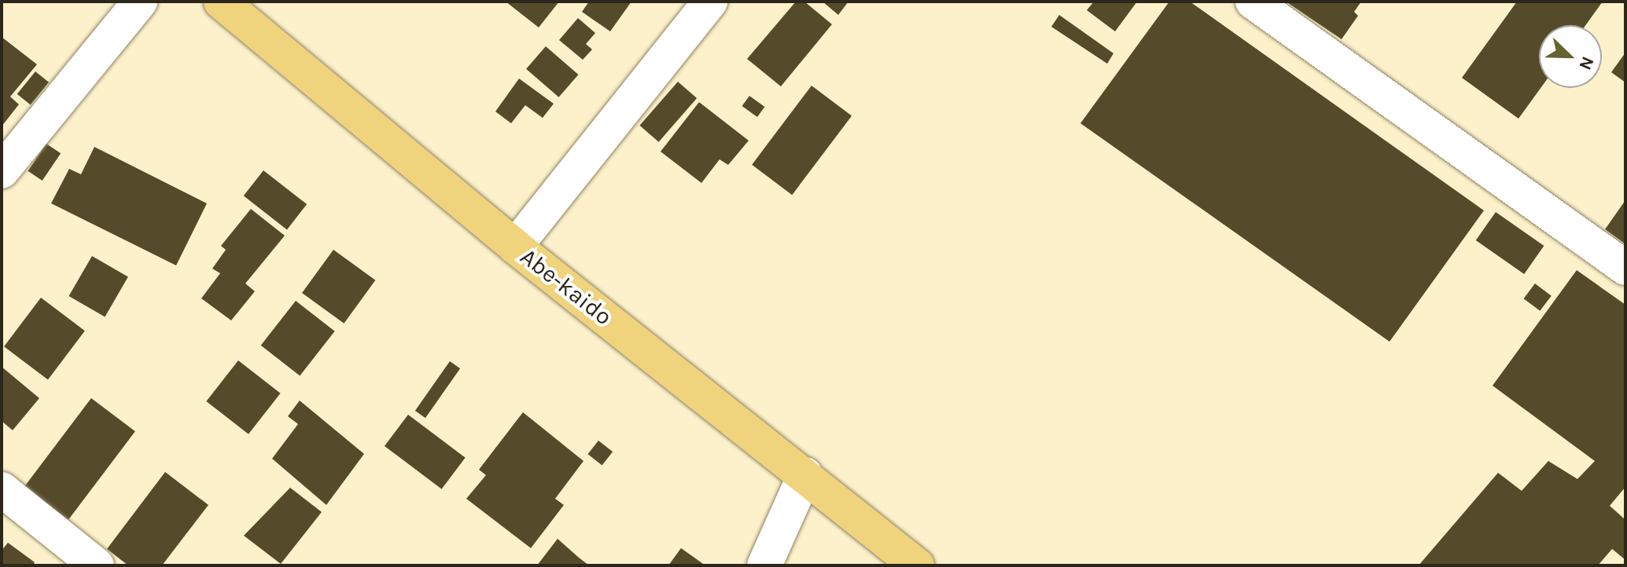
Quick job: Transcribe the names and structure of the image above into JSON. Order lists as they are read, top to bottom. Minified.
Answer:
{"streets":{"main road":["Abe-kaido"]},"north":"bottom right"}
